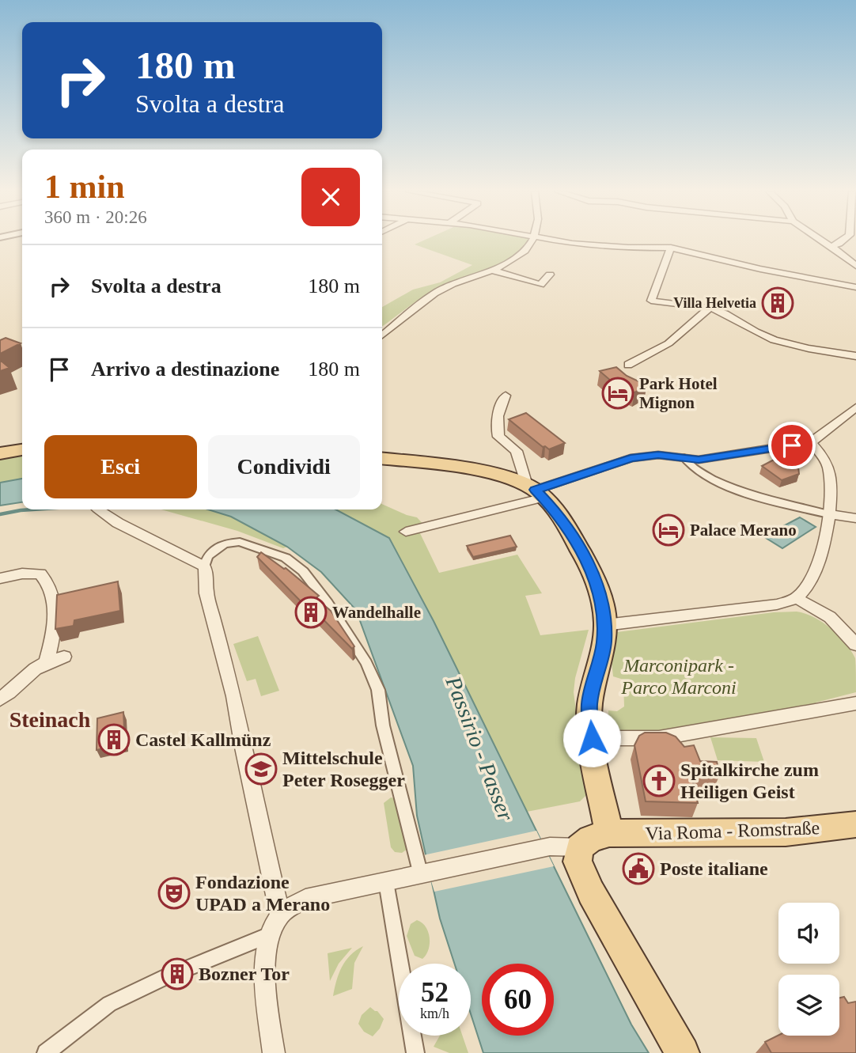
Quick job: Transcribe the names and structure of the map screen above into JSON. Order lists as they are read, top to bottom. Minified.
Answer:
{"streets":{"main road":["Via Roma - Romstraße"]},"districts":["Steinach"],"water":["Passirio - Passer"],"parks":["Marconipark - Parco Marconi"],"places":{"building":["Villa Helvetia","Wandelhalle","Castel Kallmünz","Bozner Tor"],"hotel":["Park Hotel Mignon","Palace Merano"],"school or university":["Mittelschule Peter Rosegger"],"church":["Spitalkirche zum Heiligen Geist"],"public building":["Poste italiane"],"theatre":["Fondazione UPAD a Merano"]},"page":{"turn":["180 m","Svolta a destra"],"heading":["1 min","360 m · 20:26"],"list":[{"name":"Svolta a destra","value":"180 m"},{"name":"Arrivo a destinazione","value":"180 m"}],"buttons":["Esci","Condividi"],"speed":"52 km/h","limit":"60"}}
